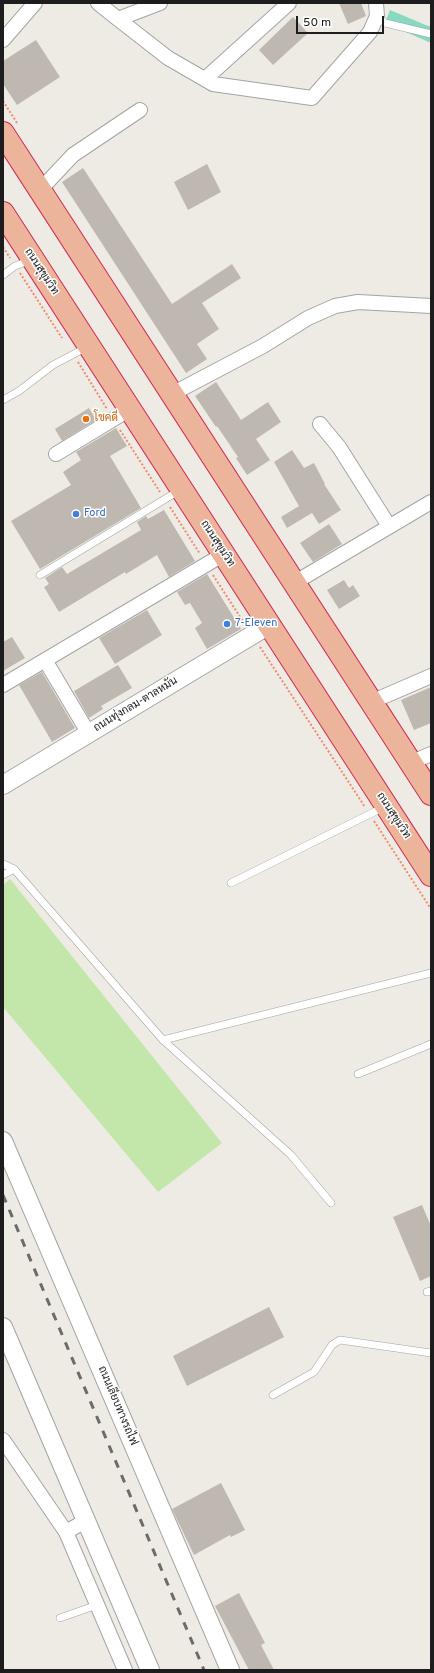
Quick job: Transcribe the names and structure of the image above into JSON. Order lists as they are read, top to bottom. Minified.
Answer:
{"streets":{"highway":["ถนนสุขุมวิท"],"street":["ถนนทุ่งกลม-ตาลหมัน","ถนนเลียบทางรถไฟ"]},"crossings":[["ถนนสุขุมวิท","ถนนทุ่งกลม-ตาลหมัน"]],"places":["โชคดี","Ford","7-Eleven"],"scale_bar":"50 m"}
